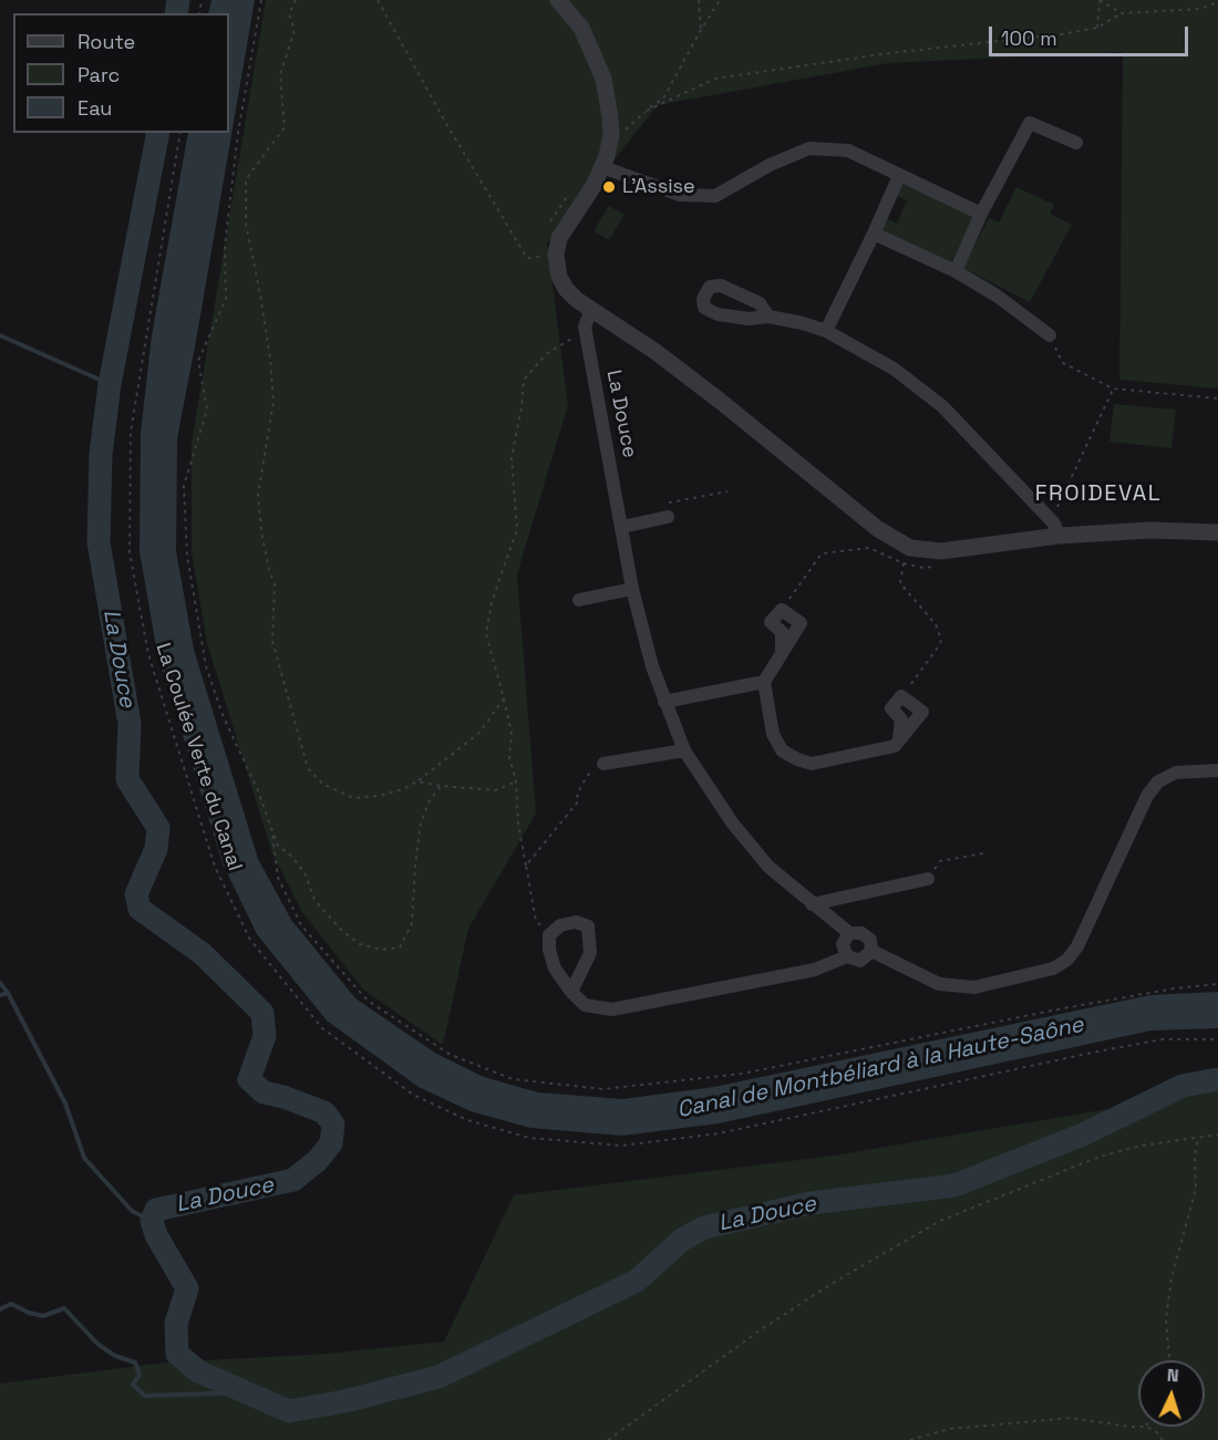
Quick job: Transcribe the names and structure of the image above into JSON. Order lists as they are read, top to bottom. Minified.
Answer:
{"streets":{"street":["La Douce"],"path":["La Coulée Verte du Canal"]},"districts":["FROIDEVAL"],"water":["La Douce","Canal de Montbéliard à la Haute-Saône"],"places":["L'Assise"],"legend":["Route","Parc","Eau"],"scale_bar":"100 m","north":"top"}
